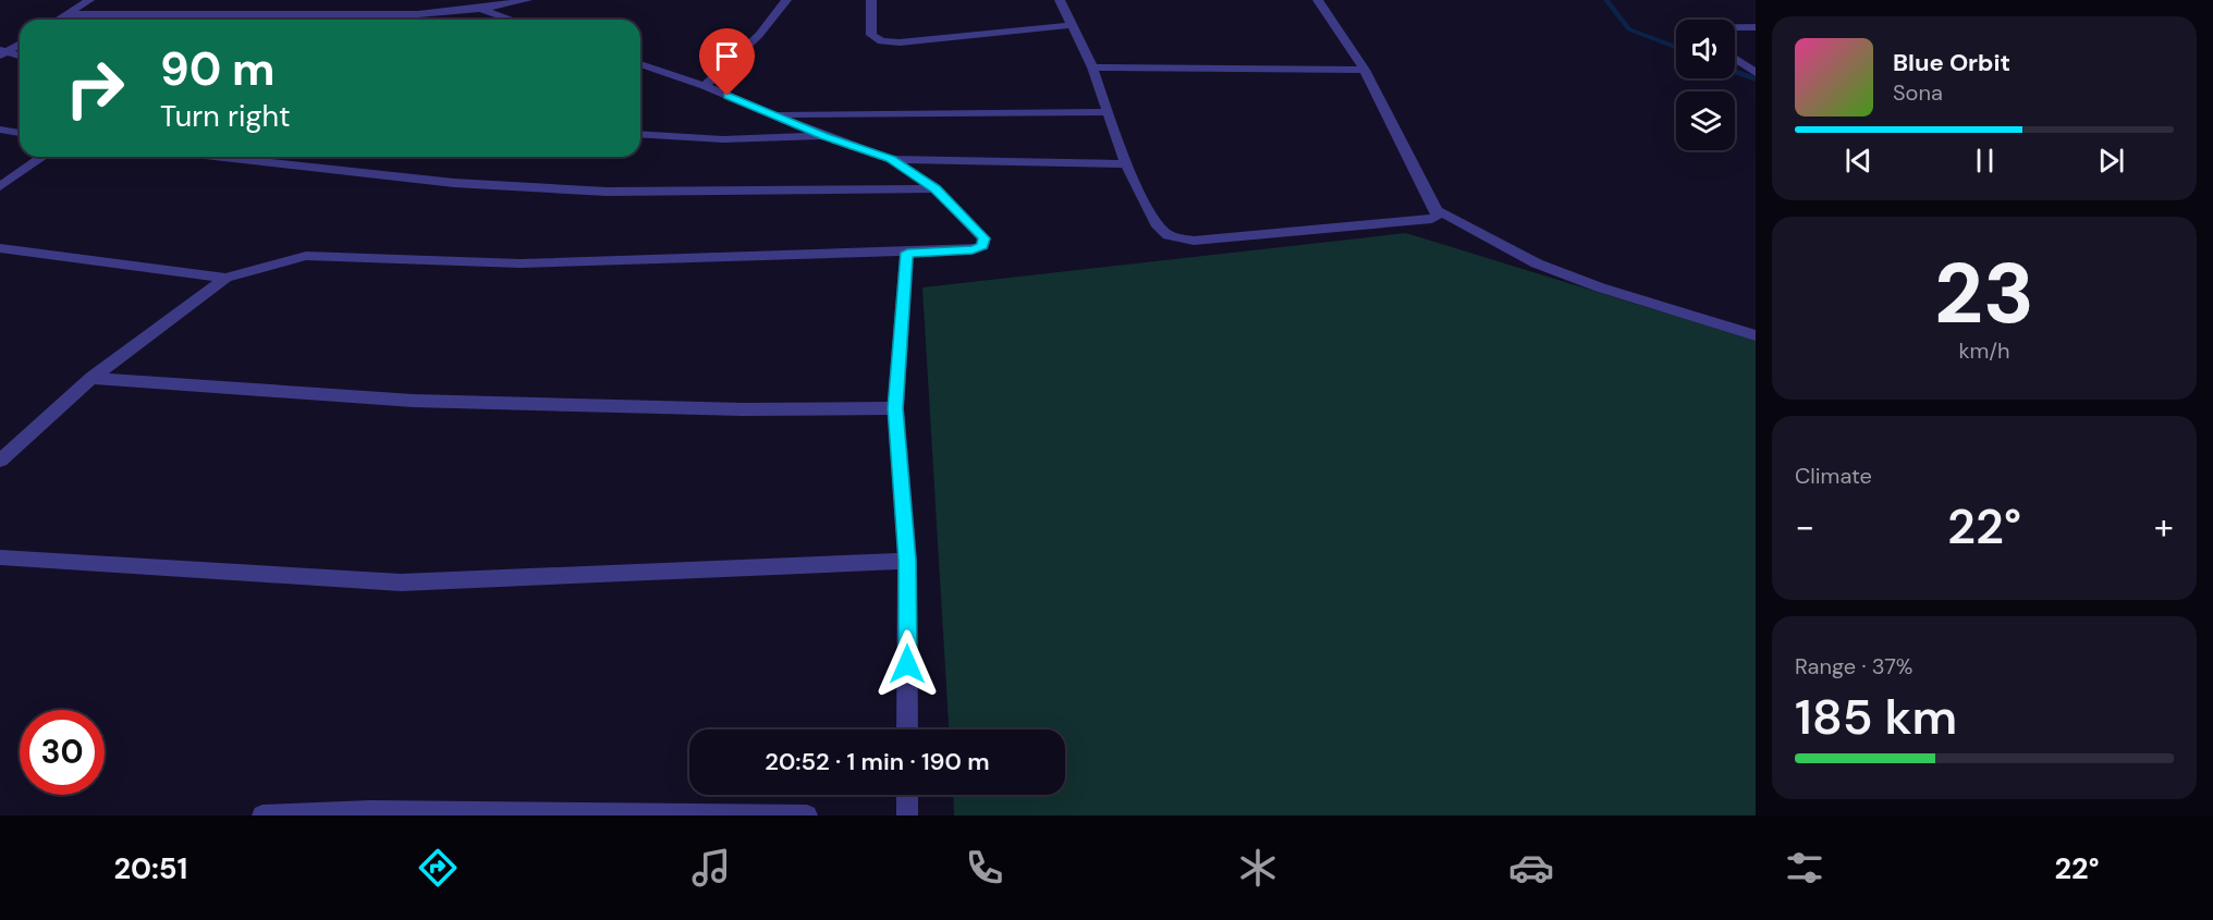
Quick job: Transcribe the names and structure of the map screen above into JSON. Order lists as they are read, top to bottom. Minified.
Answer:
{"page":{"turn":["90 m","Turn right"],"song":["Blue Orbit","Sona"],"tile":[["23","km/h"],"Climate",["Range · 37%","185 km"]],"heat":["−","22°","+"],"limit":"30","trip":"20:52 · 1 min · 190 m","tabs":["20:51","22°"]}}
